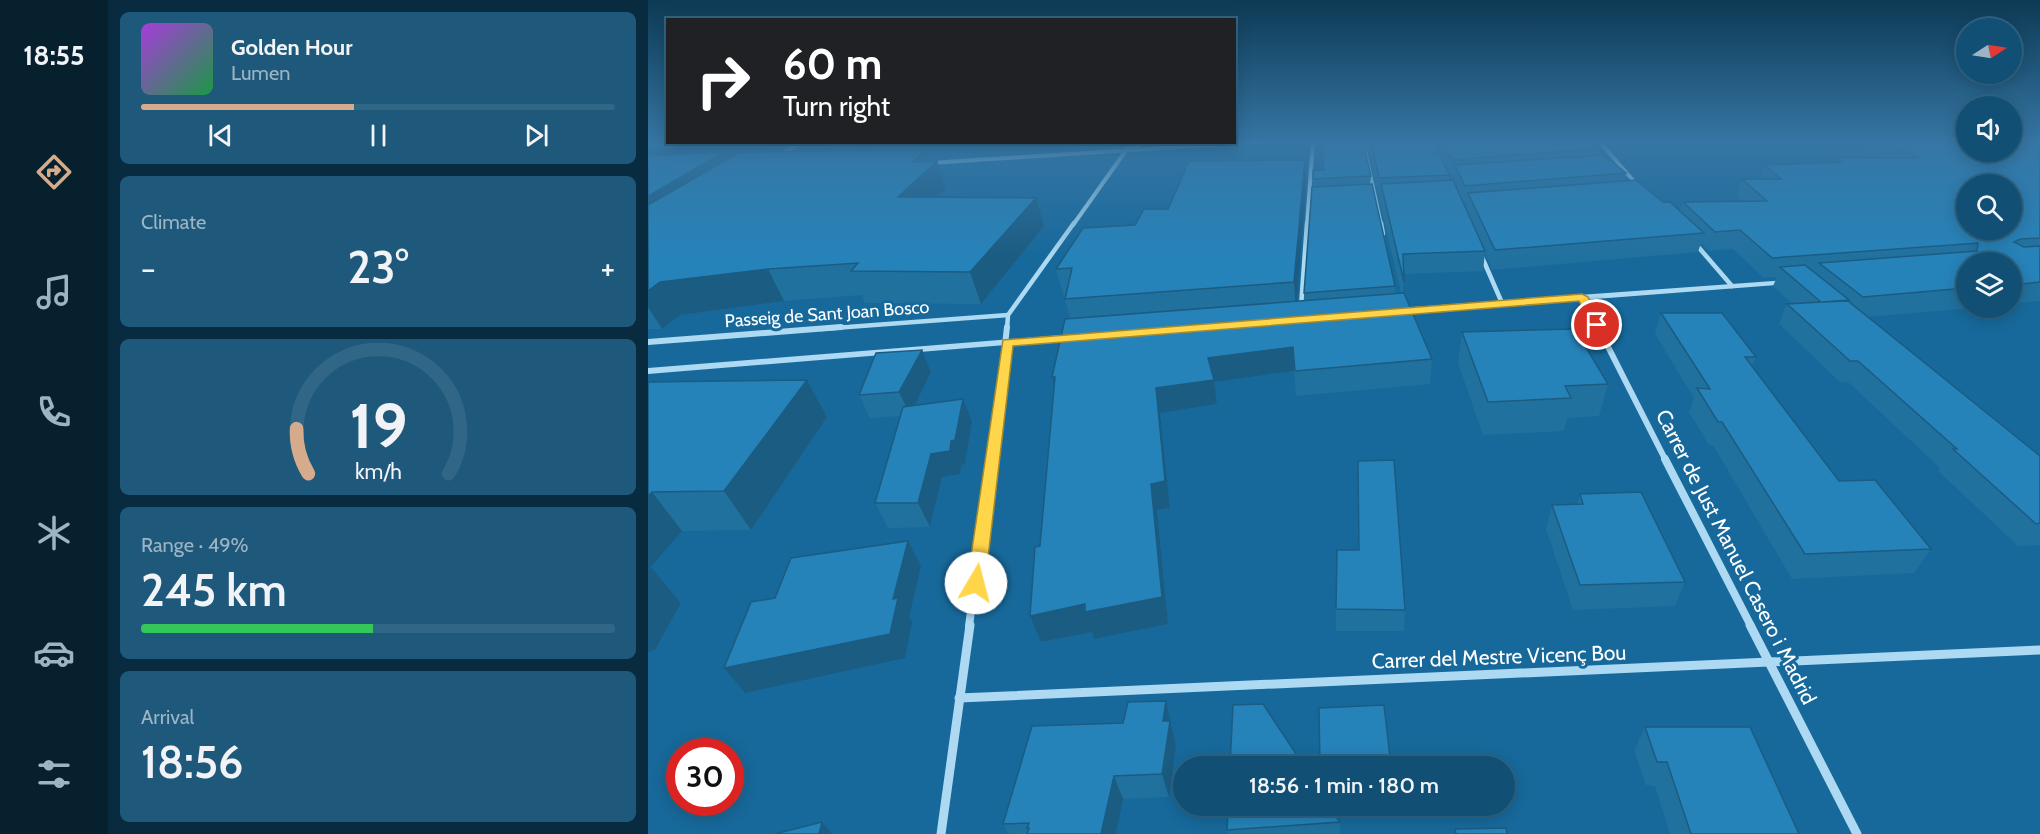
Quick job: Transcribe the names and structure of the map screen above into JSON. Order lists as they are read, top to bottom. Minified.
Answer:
{"streets":{"street":["Passeig de Sant Joan Bosco","Carrer de Just Manuel Casero i Madrid","Carrer del Mestre Vicenç Bou"]},"crossings":[["Carrer de Just Manuel Casero i Madrid","Carrer del Mestre Vicenç Bou"]],"north":"right","page":{"tabs":"18:55","turn":["60 m","Turn right"],"song":["Golden Hour","Lumen"],"tile":["Climate",["Range · 49%","245 km"],["Arrival","18:56"]],"heat":["−","23°","+"],"limit":"30","trip":"18:56 · 1 min · 180 m","gauge":["19","km/h"]}}
